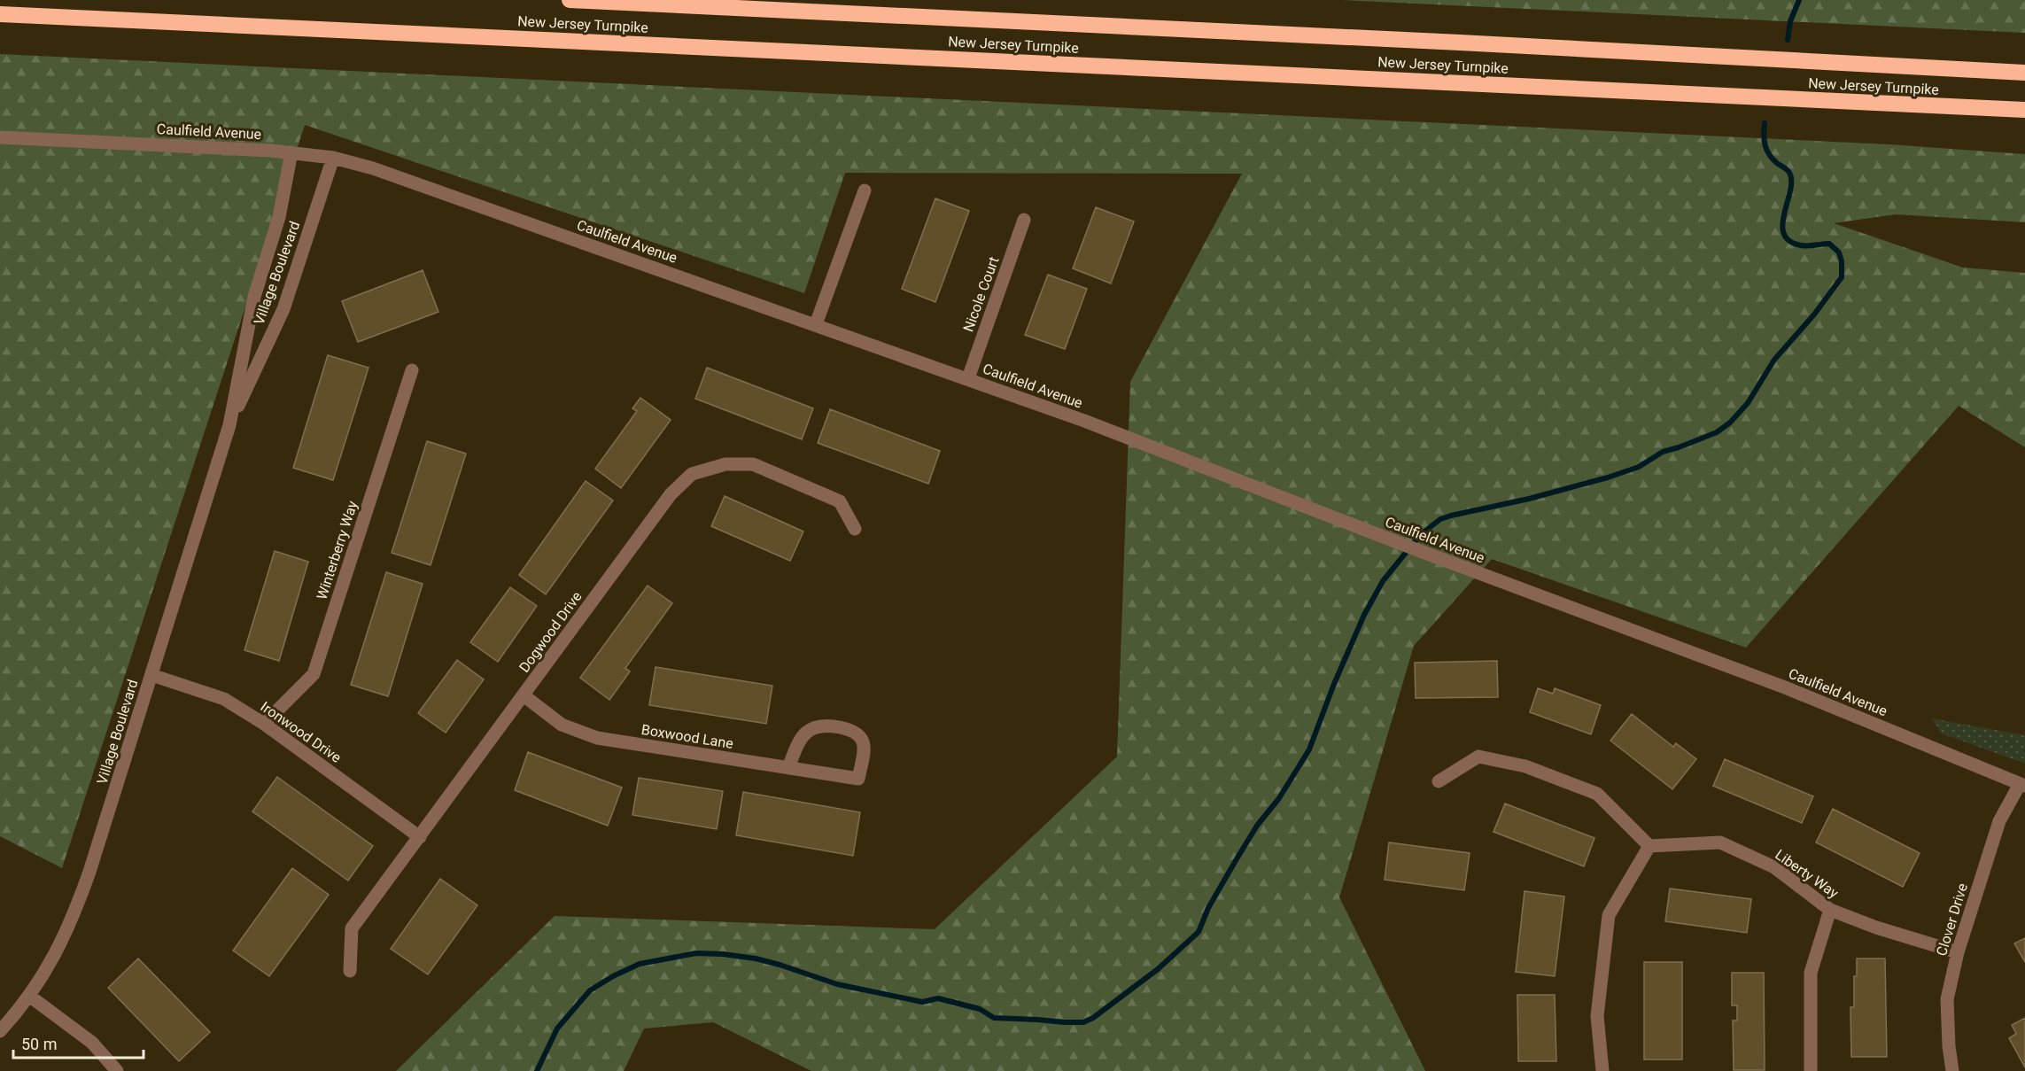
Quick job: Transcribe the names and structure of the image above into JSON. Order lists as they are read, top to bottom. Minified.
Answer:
{"streets":{"highway":["New Jersey Turnpike"],"street":["Caulfield Avenue","Village Boulevard","Nicole Court","Winterberry Way","Dogwood Drive","Ironwood Drive","Boxwood Lane","Liberty Way","Clover Drive"]},"crossings":[["Caulfield Avenue","Village Boulevard"],["Caulfield Avenue","Nicole Court"],["Caulfield Avenue","Clover Drive"],["Village Boulevard","Ironwood Drive"],["Winterberry Way","Ironwood Drive"],["Dogwood Drive","Ironwood Drive"],["Dogwood Drive","Boxwood Lane"],["Liberty Way","Clover Drive"]],"scale_bar":"50 m"}
